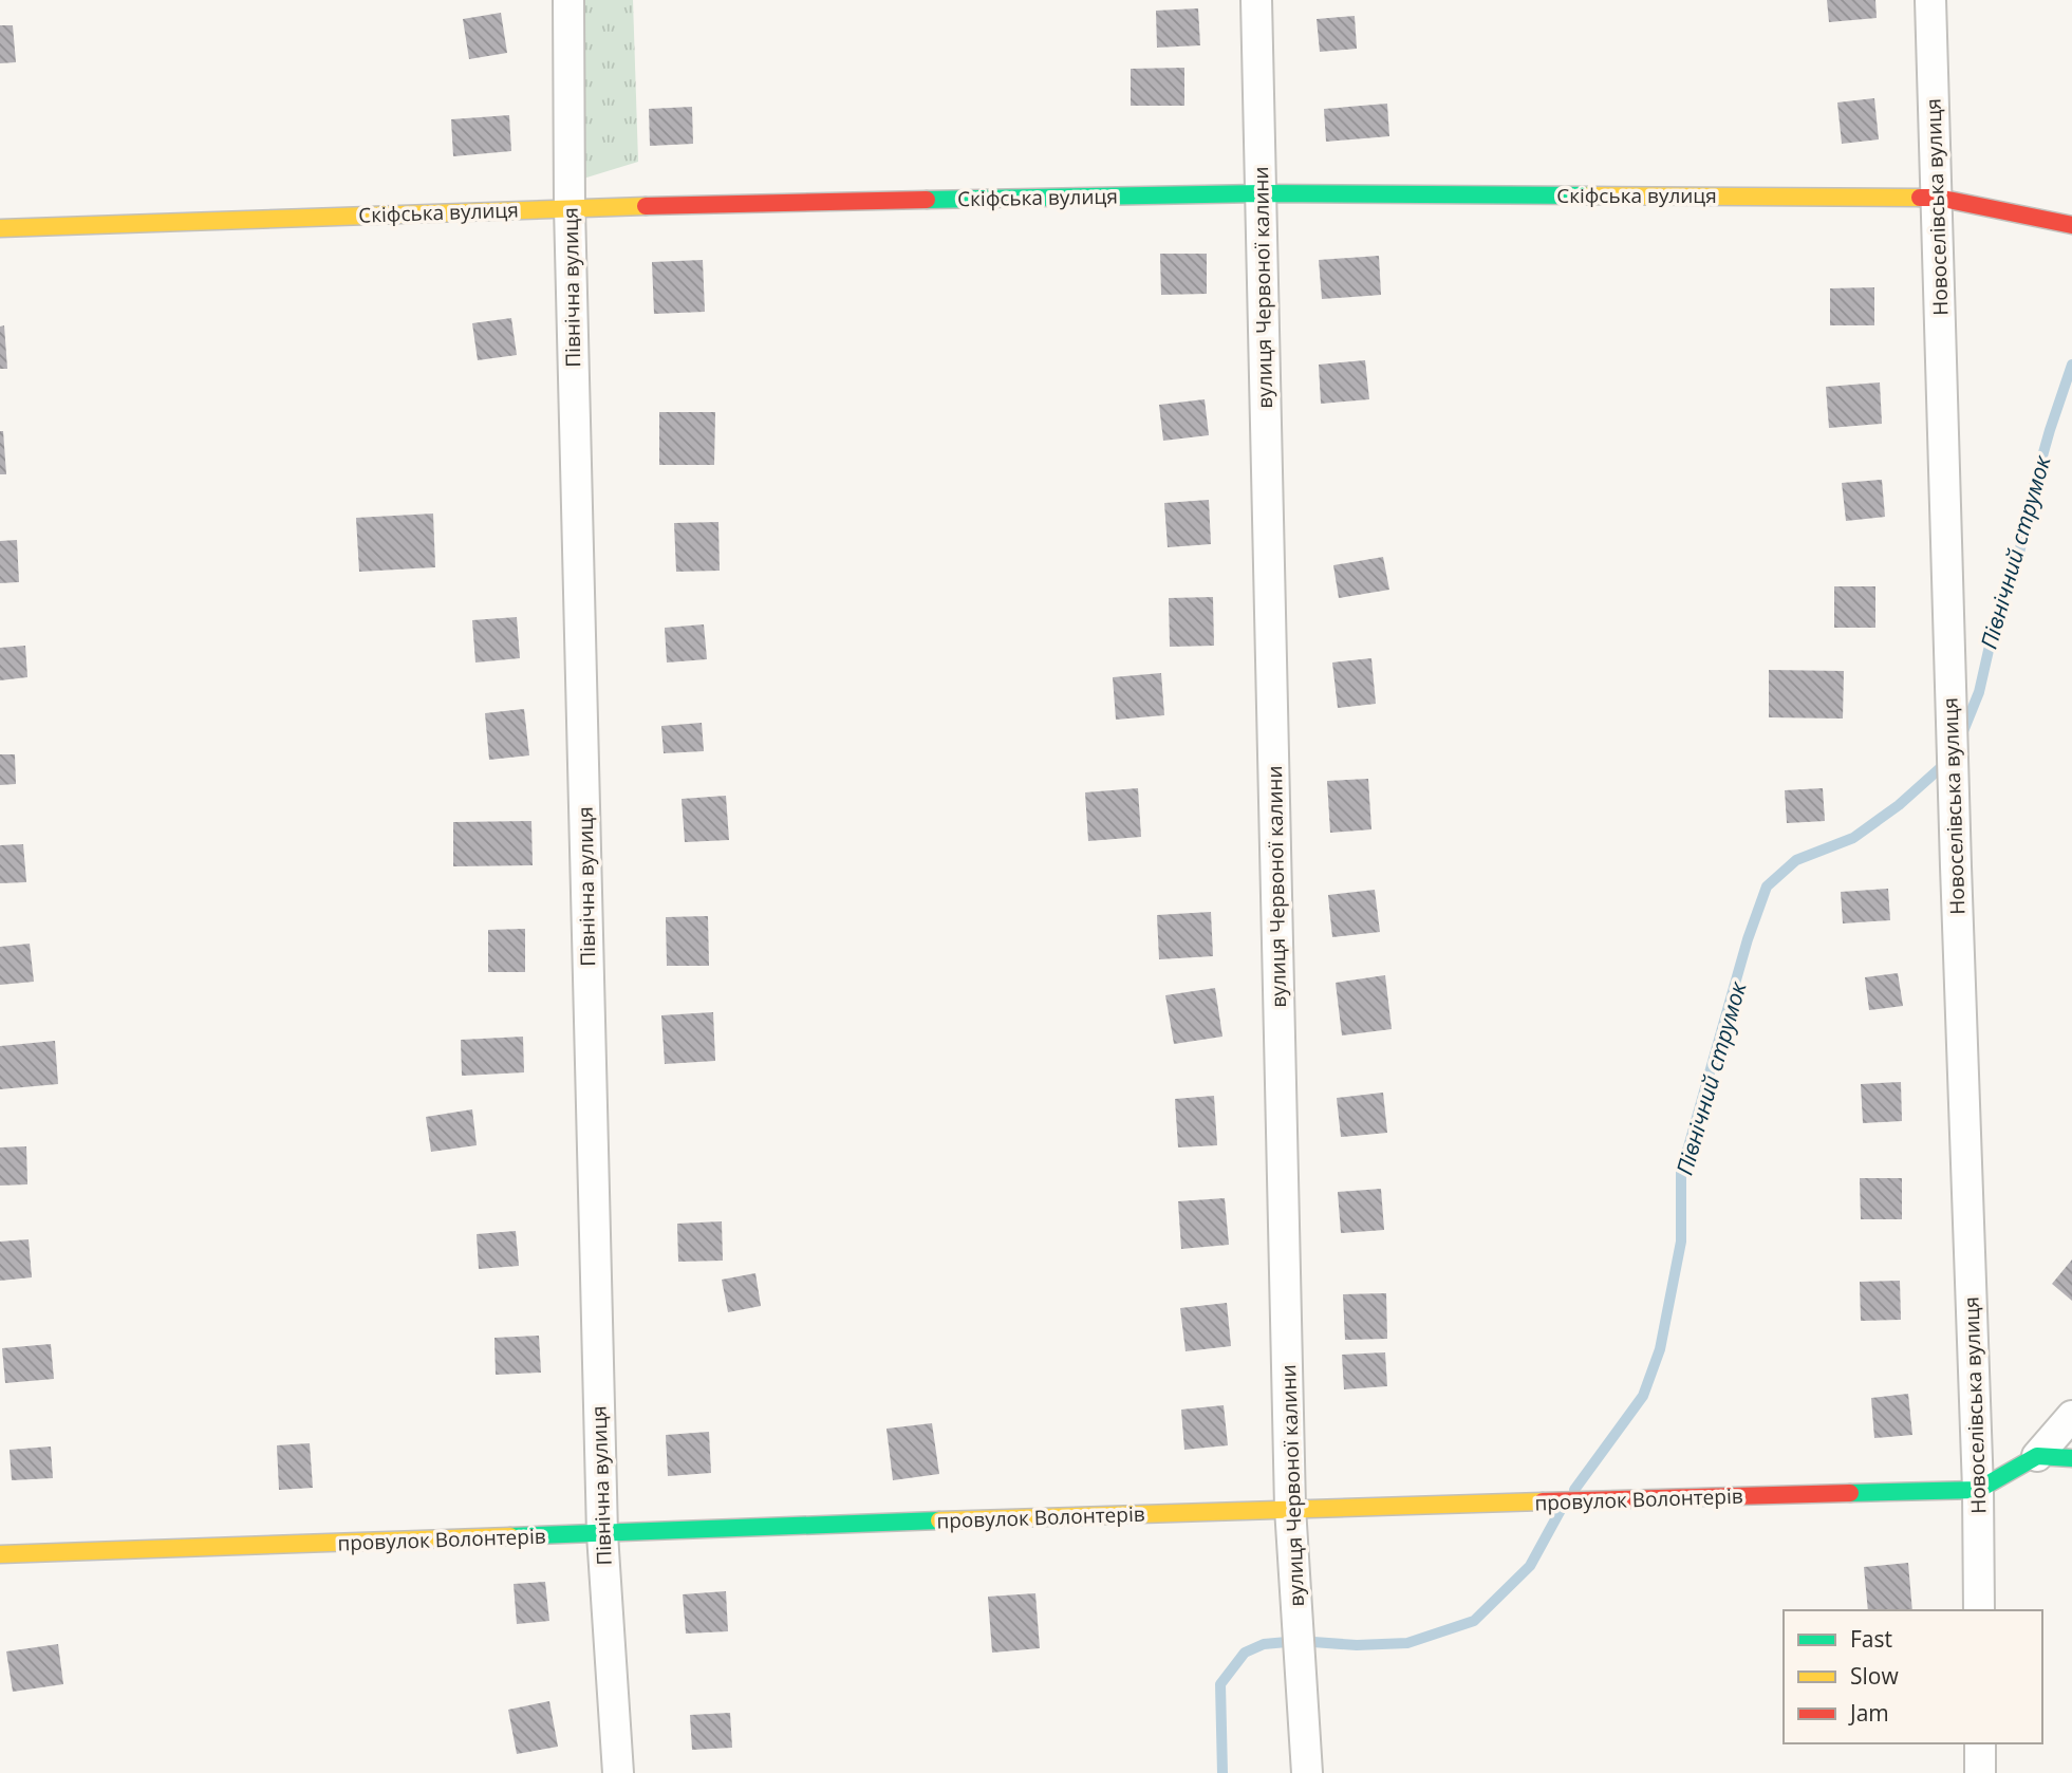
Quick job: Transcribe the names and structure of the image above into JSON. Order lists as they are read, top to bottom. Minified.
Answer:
{"streets":{"street":["Скіфська вулиця","Новоселівська вулиця","Північна вулиця","вулиця Червоної калини","провулок Волонтерів"]},"crossings":[["Скіфська вулиця","Новоселівська вулиця"],["Скіфська вулиця","Північна вулиця"],["Скіфська вулиця","вулиця Червоної калини"],["Новоселівська вулиця","провулок Волонтерів"],["Північна вулиця","провулок Волонтерів"],["вулиця Червоної калини","провулок Волонтерів"]],"water":["Північний струмок"],"legend":["Fast","Slow","Jam"]}
